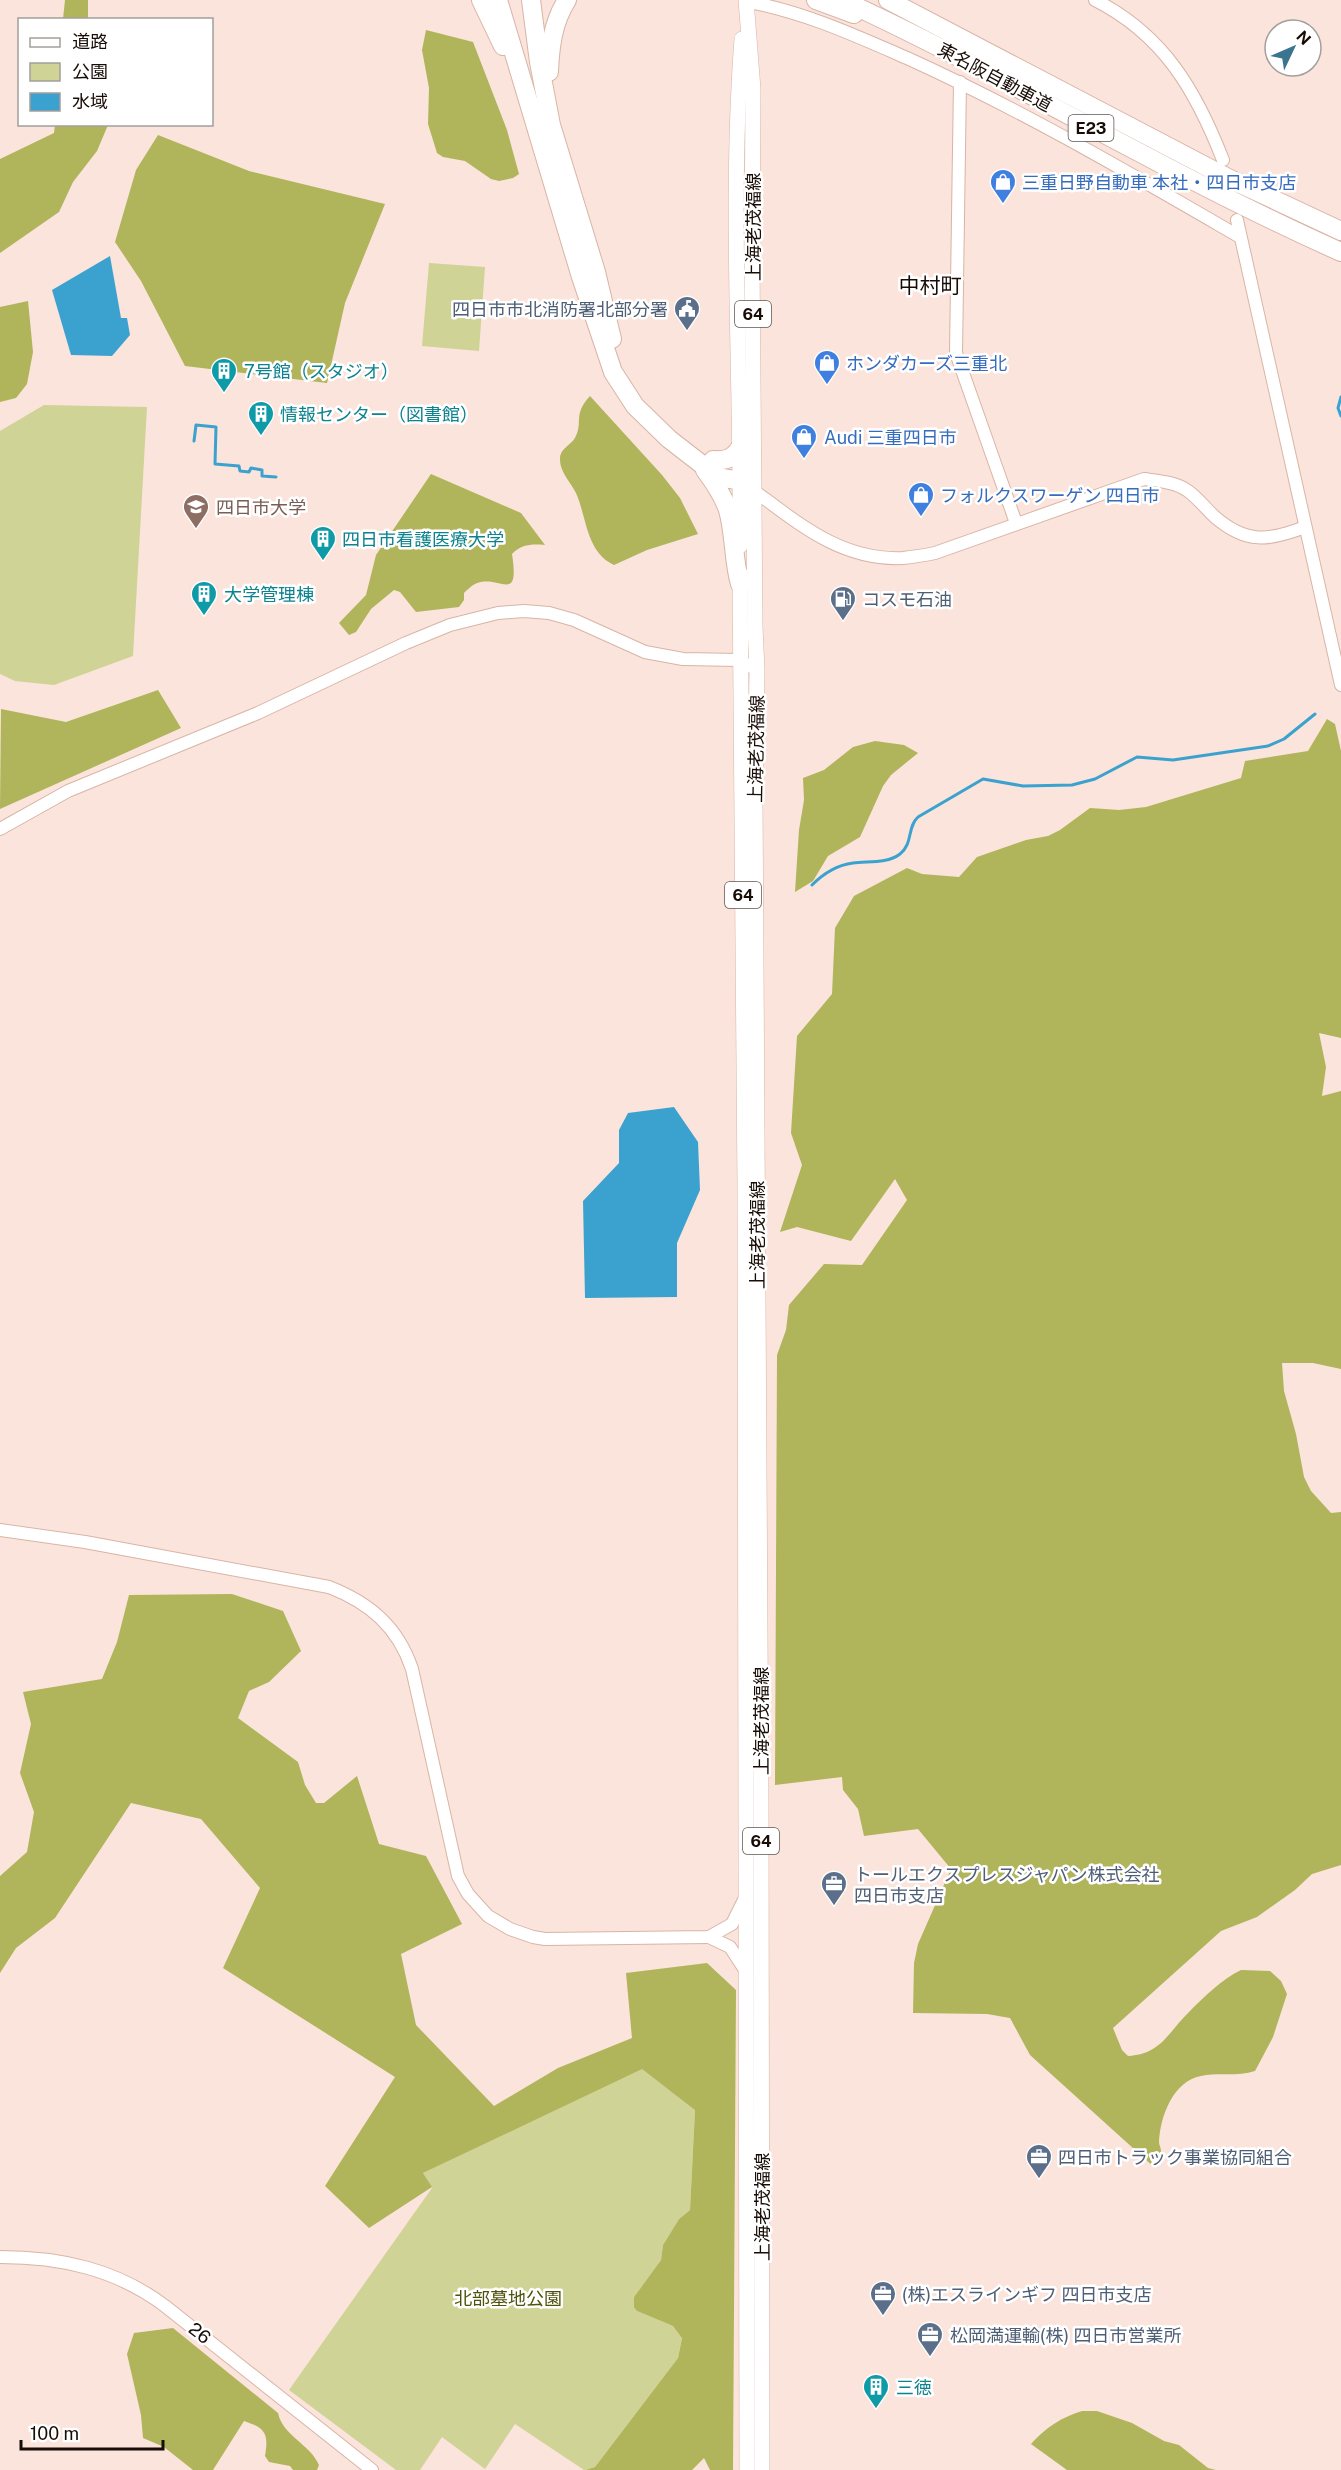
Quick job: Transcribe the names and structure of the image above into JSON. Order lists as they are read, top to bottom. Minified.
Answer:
{"streets":{"highway":["東名阪自動車道","E23"],"main road":["上海老茂福線","64"],"street":["26"]},"districts":["中村町"],"parks":["北部墓地公園"],"places":{"shop":["三重日野自動車 本社・四日市支店","ホンダカーズ三重北","Audi 三重四日市","フォルクスワーゲン 四日市"],"public building":["四日市市北消防署北部分署"],"building":["7号館（スタジオ）","情報センター（図書館）","四日市看護医療大学","大学管理棟","三徳"],"school or university":["四日市大学"],"fuel station":["コスモ石油"],"office":["トールエクスプレスジャパン株式会社 四日市支店","四日市トラック事業協同組合","(株)エスラインギフ 四日市支店","松岡満運輸(株) 四日市営業所"]},"legend":["道路","公園","水域"],"scale_bar":"100 m","north":"top right"}
